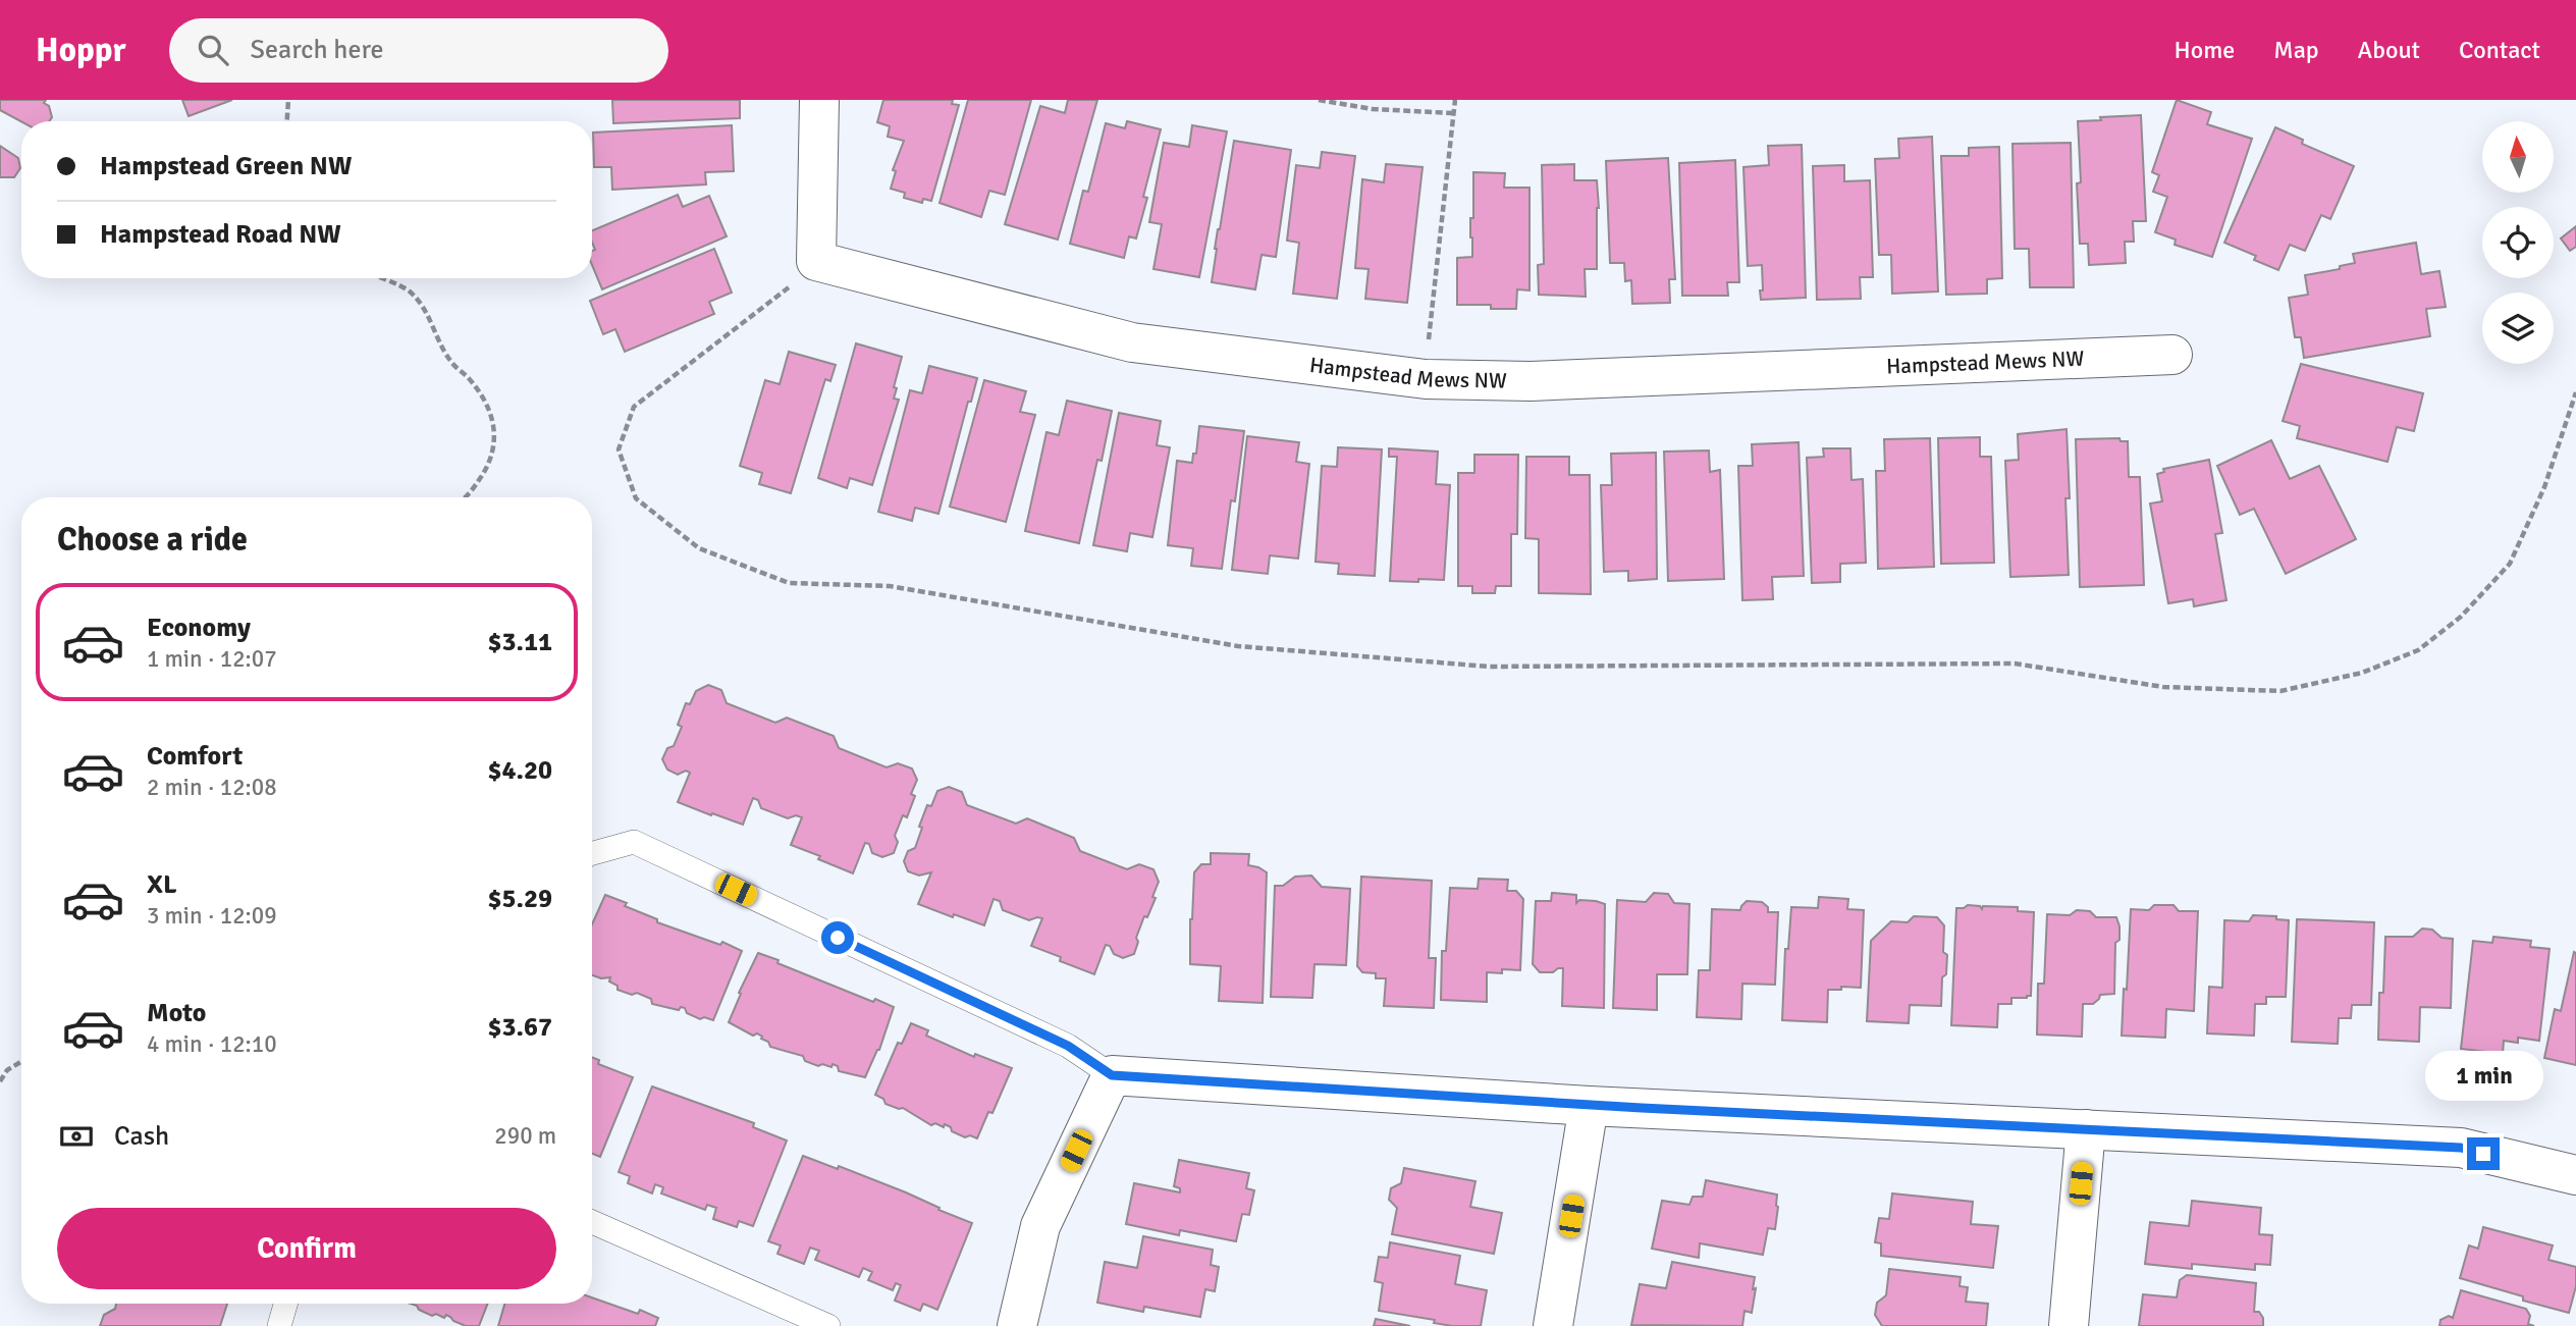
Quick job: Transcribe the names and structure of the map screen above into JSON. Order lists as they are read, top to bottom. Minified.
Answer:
{"streets":{"street":["Hampstead Mews NW"]},"north":"top","page":{"header":"Hoppr","search":"Search here","nav":["Home","Map","About","Contact"],"banner":["Hampstead Green NW","Hampstead Road NW"],"heading":"Choose a ride","list":[{"name":"Economy","note":"1 min · 12:07","value":"$3.11"},{"name":"Comfort","note":"2 min · 12:08","value":"$4.20"},{"name":"XL","note":"3 min · 12:09","value":"$5.29"},{"name":"Moto","note":"4 min · 12:10","value":"$3.67"}],"bubble":"1 min","pay":["Cash","290 m"],"buttons":"Confirm"}}
